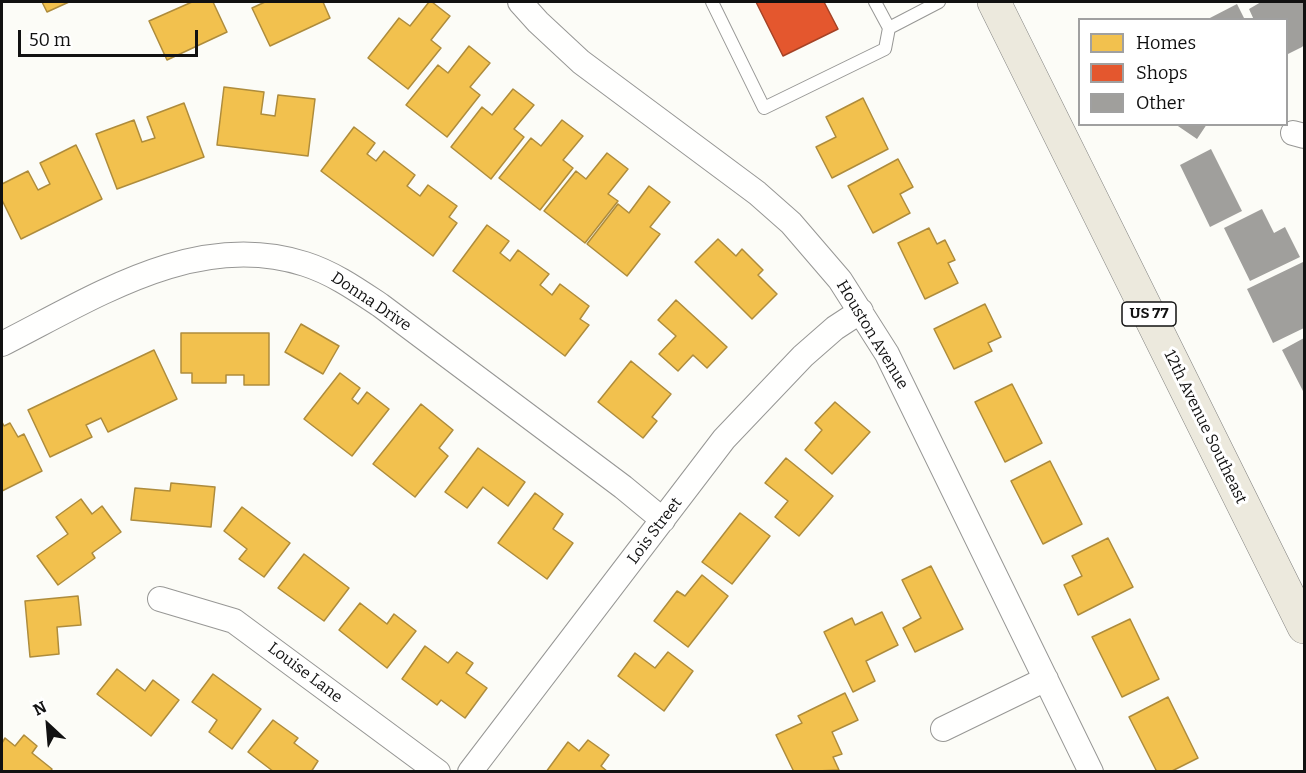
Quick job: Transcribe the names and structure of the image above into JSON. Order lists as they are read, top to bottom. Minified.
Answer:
{"streets":{"main road":["US 77","12th Avenue Southeast"],"street":["Donna Drive","Houston Avenue","Lois Street","Louise Lane"]},"crossings":[["Donna Drive","Lois Street"],["Houston Avenue","Lois Street"]],"legend":["Homes","Shops","Other"],"scale_bar":"50 m","north":"top left"}
